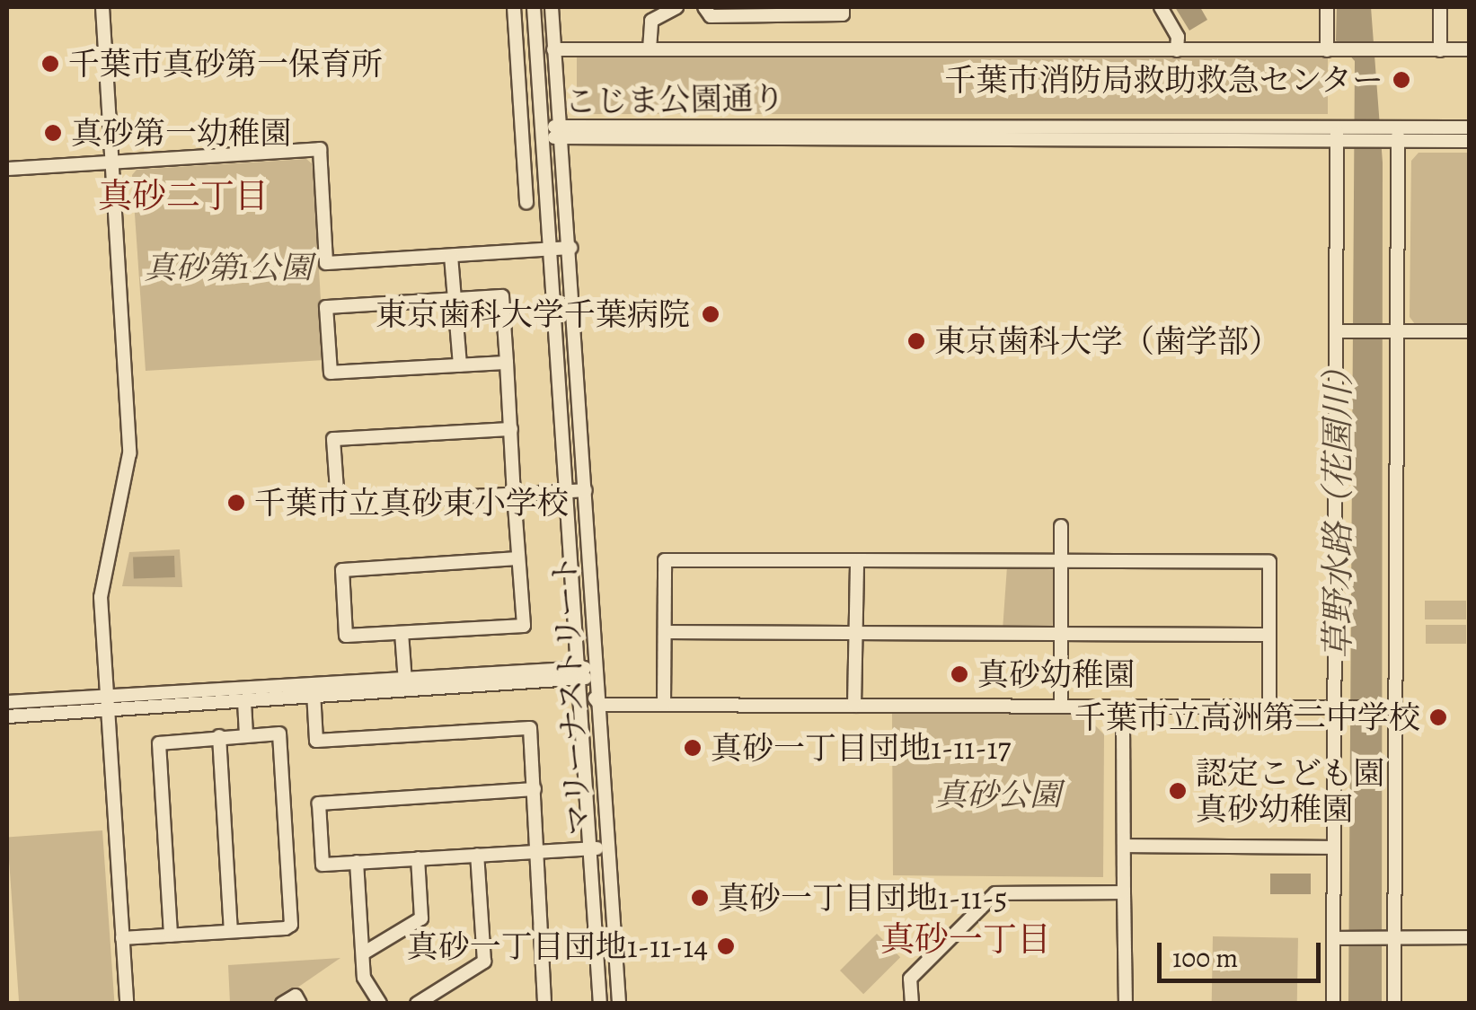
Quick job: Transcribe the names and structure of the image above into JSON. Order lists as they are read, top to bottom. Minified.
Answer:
{"streets":{"street":["こじま公園通り","マリーナストリート"]},"crossings":[["こじま公園通り","マリーナストリート"]],"districts":["真砂二丁目","真砂一丁目"],"water":["草野水路（花園川）"],"parks":["真砂第1公園","真砂公園"],"places":["千葉市真砂第一保育所","千葉市消防局救助救急センター","真砂第一幼稚園","東京歯科大学千葉病院","東京歯科大学（歯学部）","千葉市立真砂東小学校","真砂幼稚園","千葉市立高洲第二中学校","真砂一丁目団地1-11-17","認定こども園 真砂幼稚園","真砂一丁目団地1-11-5","真砂一丁目団地1-11-14"],"scale_bar":"100 m"}
